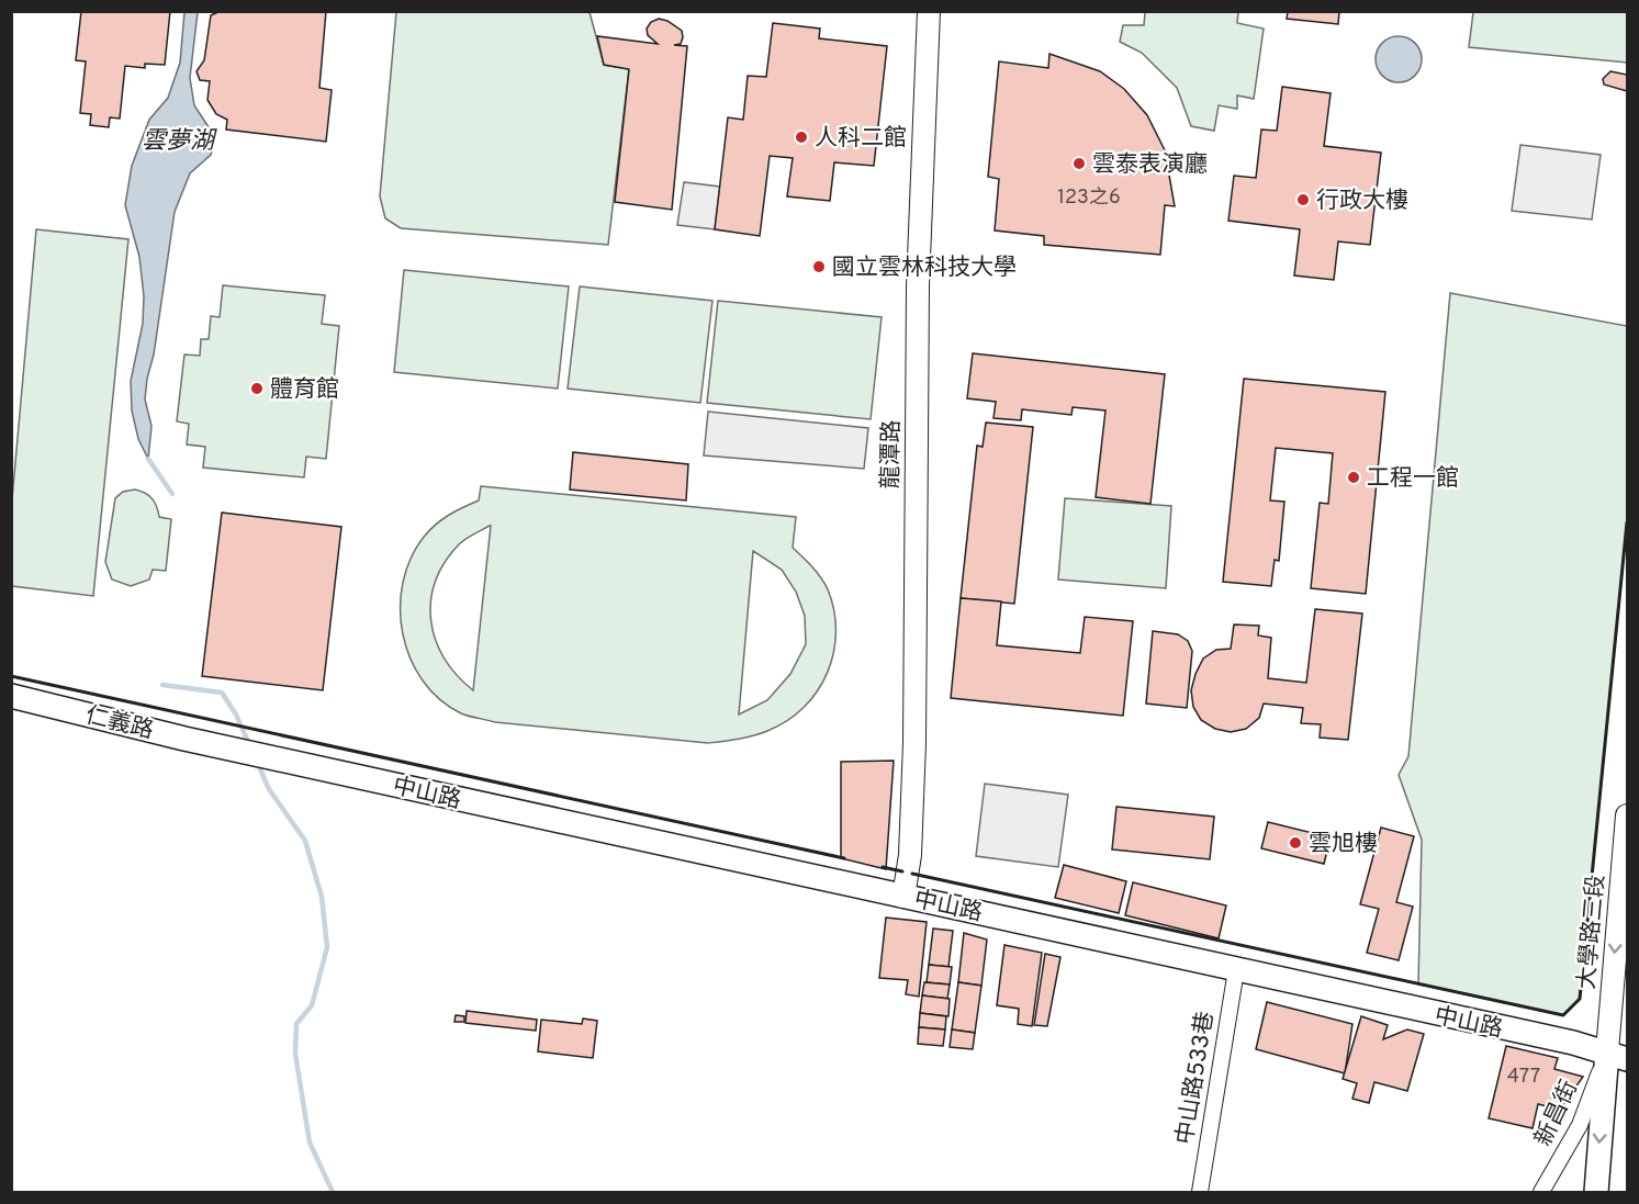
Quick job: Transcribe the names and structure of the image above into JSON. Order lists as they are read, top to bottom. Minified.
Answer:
{"streets":{"main road":["仁義路","中山路"],"street":["龍潭路","大學路三段","中山路533巷","新昌街"]},"crossings":[["龍潭路","中山路"],["仁義路","中山路"],["中山路","大學路三段"],["中山路","中山路533巷"],["中山路","新昌街"],["大學路三段","新昌街"]],"one_way":["大學路三段"],"water":["雲夢湖"],"places":["人科二館","雲泰表演廳","行政大樓","國立雲林科技大學","體育館","工程一館","雲旭樓"],"house_numbers":["123之6","477"]}
